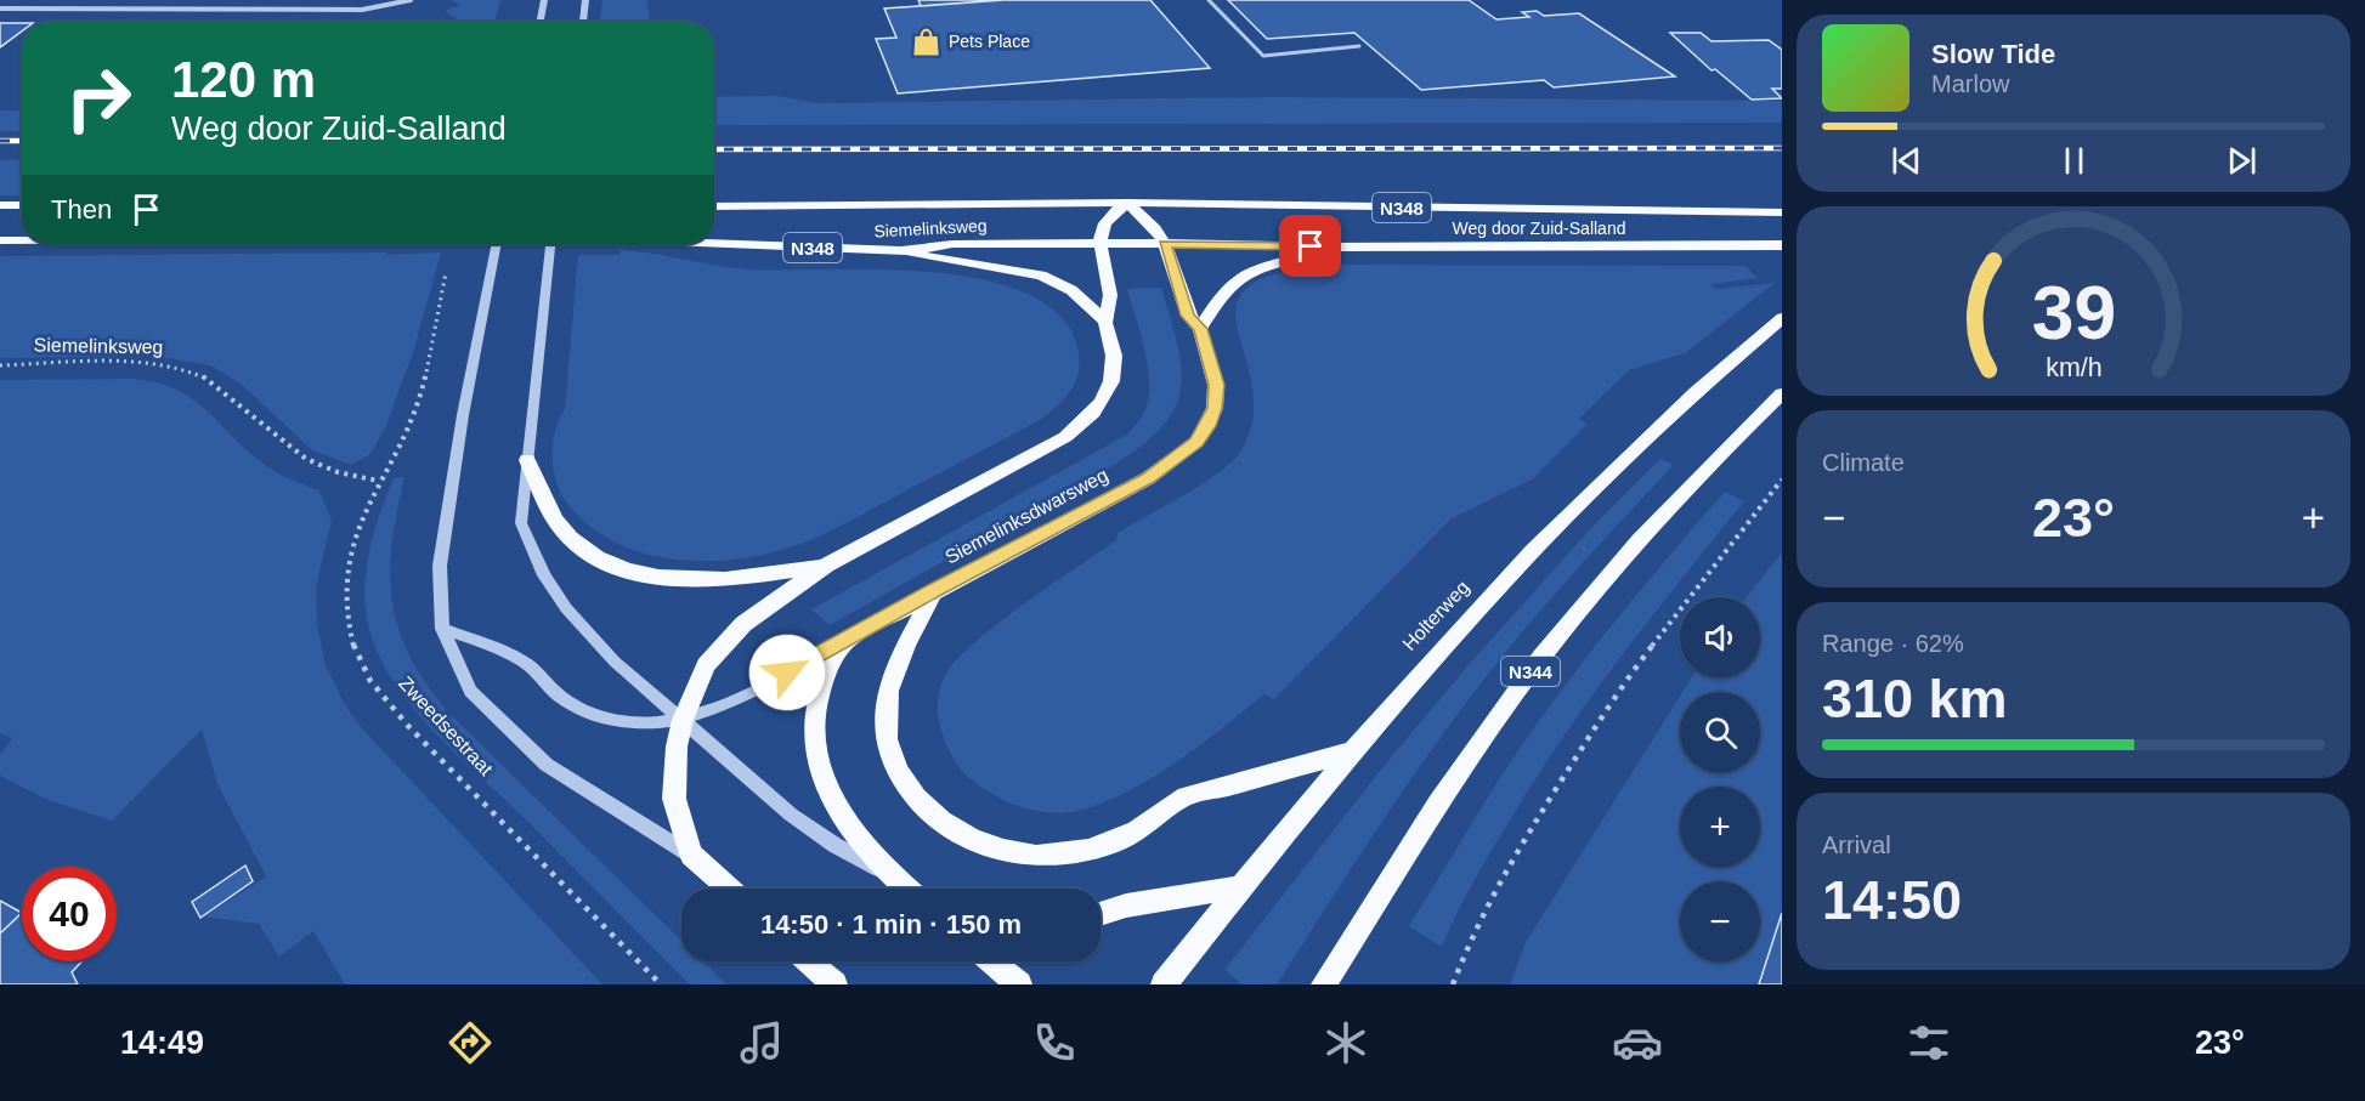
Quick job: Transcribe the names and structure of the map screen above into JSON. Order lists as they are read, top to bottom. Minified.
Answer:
{"streets":{"main road":["N348","Siemelinksweg","Weg door Zuid-Salland","Siemelinksdwarsweg","Holterweg","N344","Zweedsestraat"]},"crossings":[["Siemelinksweg","Weg door Zuid-Salland"],["Siemelinksweg","Siemelinksdwarsweg"],["Siemelinksweg","Zweedsestraat"],["Weg door Zuid-Salland","Siemelinksdwarsweg"]],"places":{"shop":["Pets Place"]},"page":{"turn":["120 m","Weg door Zuid-Salland"],"song":["Slow Tide","Marlow"],"then":"Then","tile":["Climate",["Range · 62%","310 km"],["Arrival","14:50"]],"heat":["−","23°","+"],"map_buttons":["+","−"],"limit":"40","trip":"14:50 · 1 min · 150 m","tabs":["14:49","23°"],"gauge":["39","km/h"]}}
